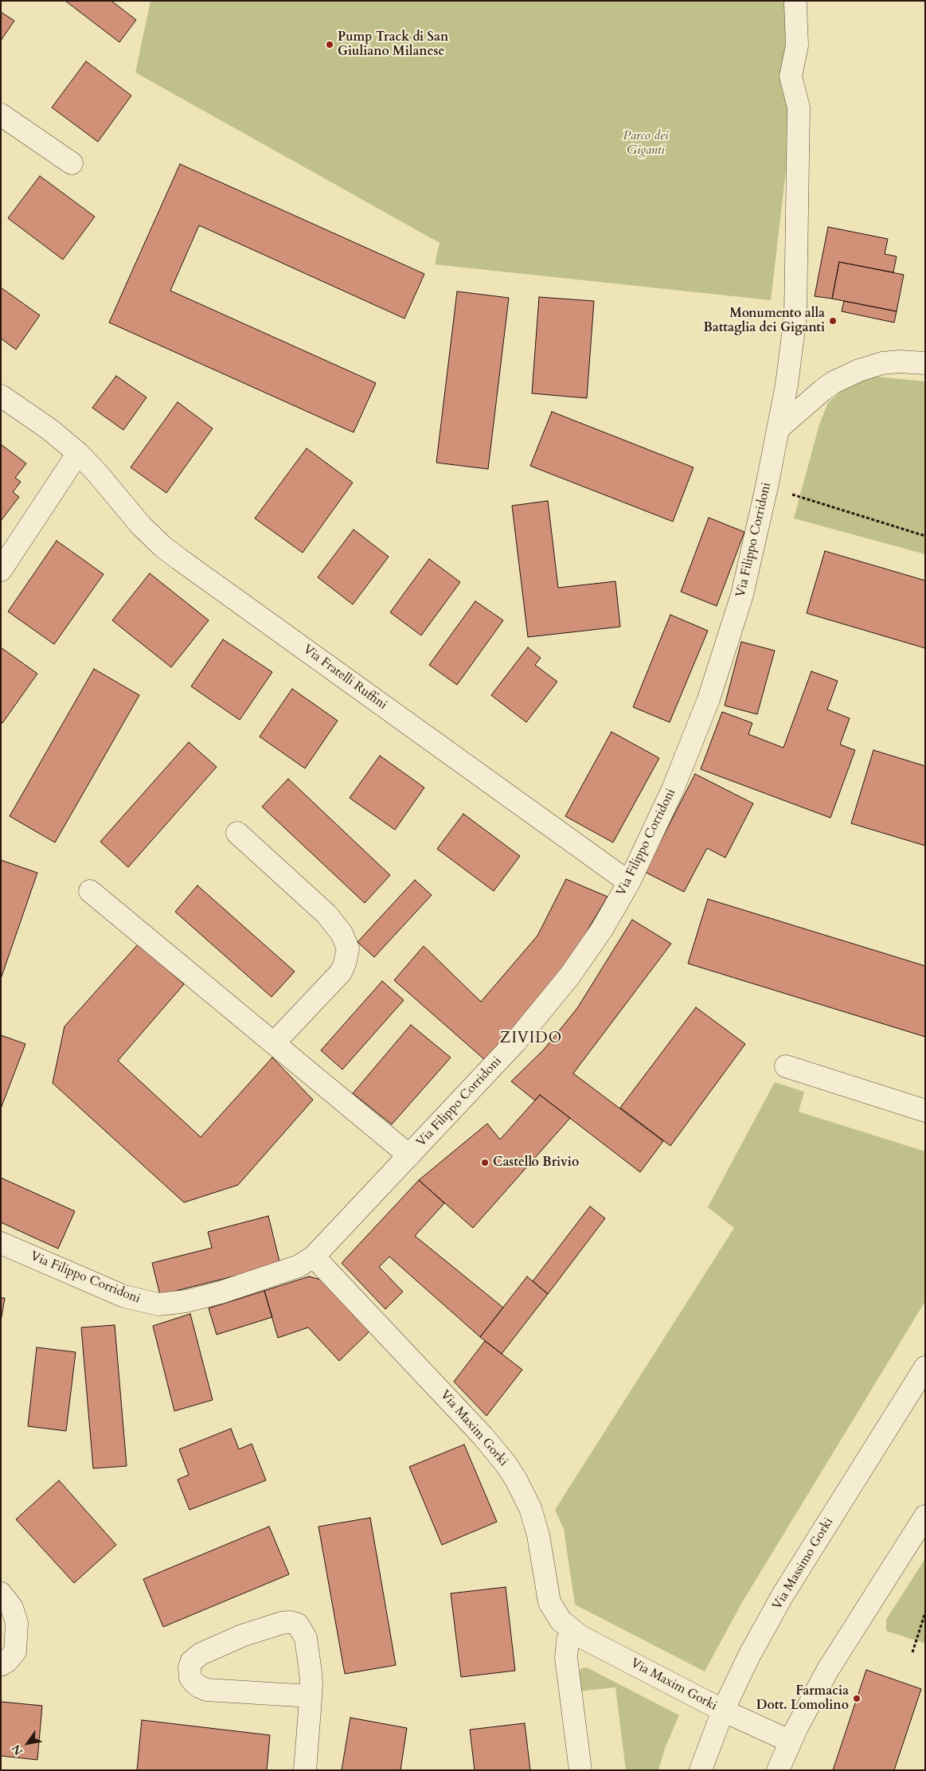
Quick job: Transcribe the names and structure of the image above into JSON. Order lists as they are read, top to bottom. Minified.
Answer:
{"streets":{"street":["Via Filippo Corridoni","Via Fratelli Ruffini","Via Maxim Gorki","Via Massimo Gorki"]},"crossings":[["Via Filippo Corridoni","Via Fratelli Ruffini"],["Via Filippo Corridoni","Via Maxim Gorki"],["Via Maxim Gorki","Via Massimo Gorki"]],"districts":["ZIVIDO"],"parks":["Parco dei Giganti"],"places":["Pump Track di San Giuliano Milanese","Monumento alla Battaglia dei Giganti","Castello Brivio","Farmacia Dott. Lomolino"],"north":"bottom left"}
